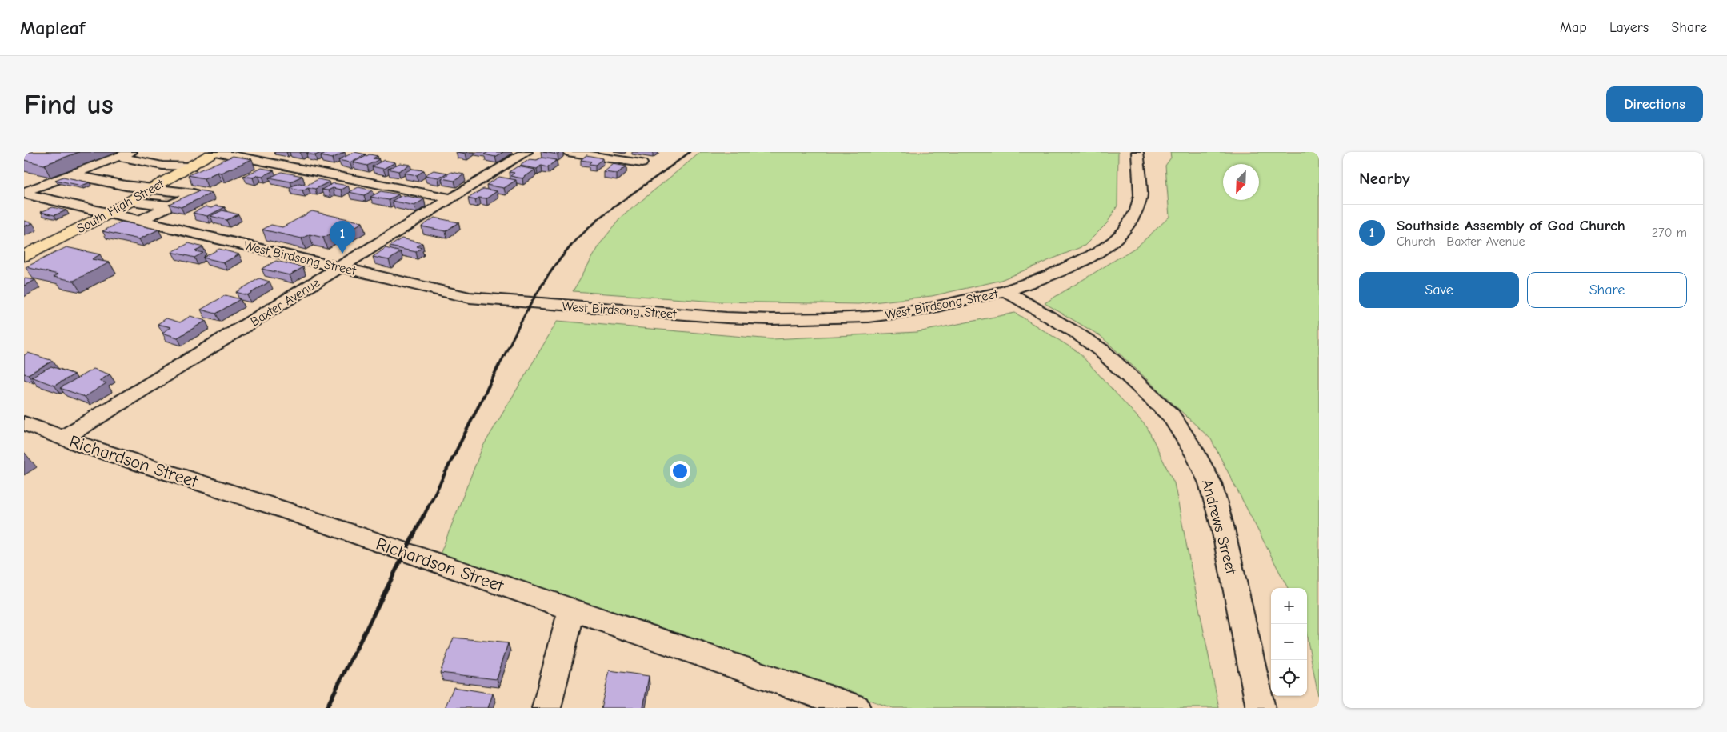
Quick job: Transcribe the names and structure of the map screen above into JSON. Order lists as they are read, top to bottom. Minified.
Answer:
{"streets":{"main road":["South High Street"],"street":["West Birdsong Street","Baxter Avenue","Richardson Street","Andrews Street"]},"crossings":[["South High Street","West Birdsong Street"],["West Birdsong Street","Baxter Avenue"],["West Birdsong Street","Andrews Street"],["Baxter Avenue","Richardson Street"]],"north":"bottom left","page":{"header":"Mapleaf","nav":["Map","Layers","Share"],"buttons":["Directions",["Save","Share"]],"title":"Find us","heading":"Nearby","list":[{"mark":"1","name":"Southside Assembly of God Church","note":"Church · Baxter Avenue","value":"270 m"}],"pins":"1","map_buttons":["+","−"]}}
